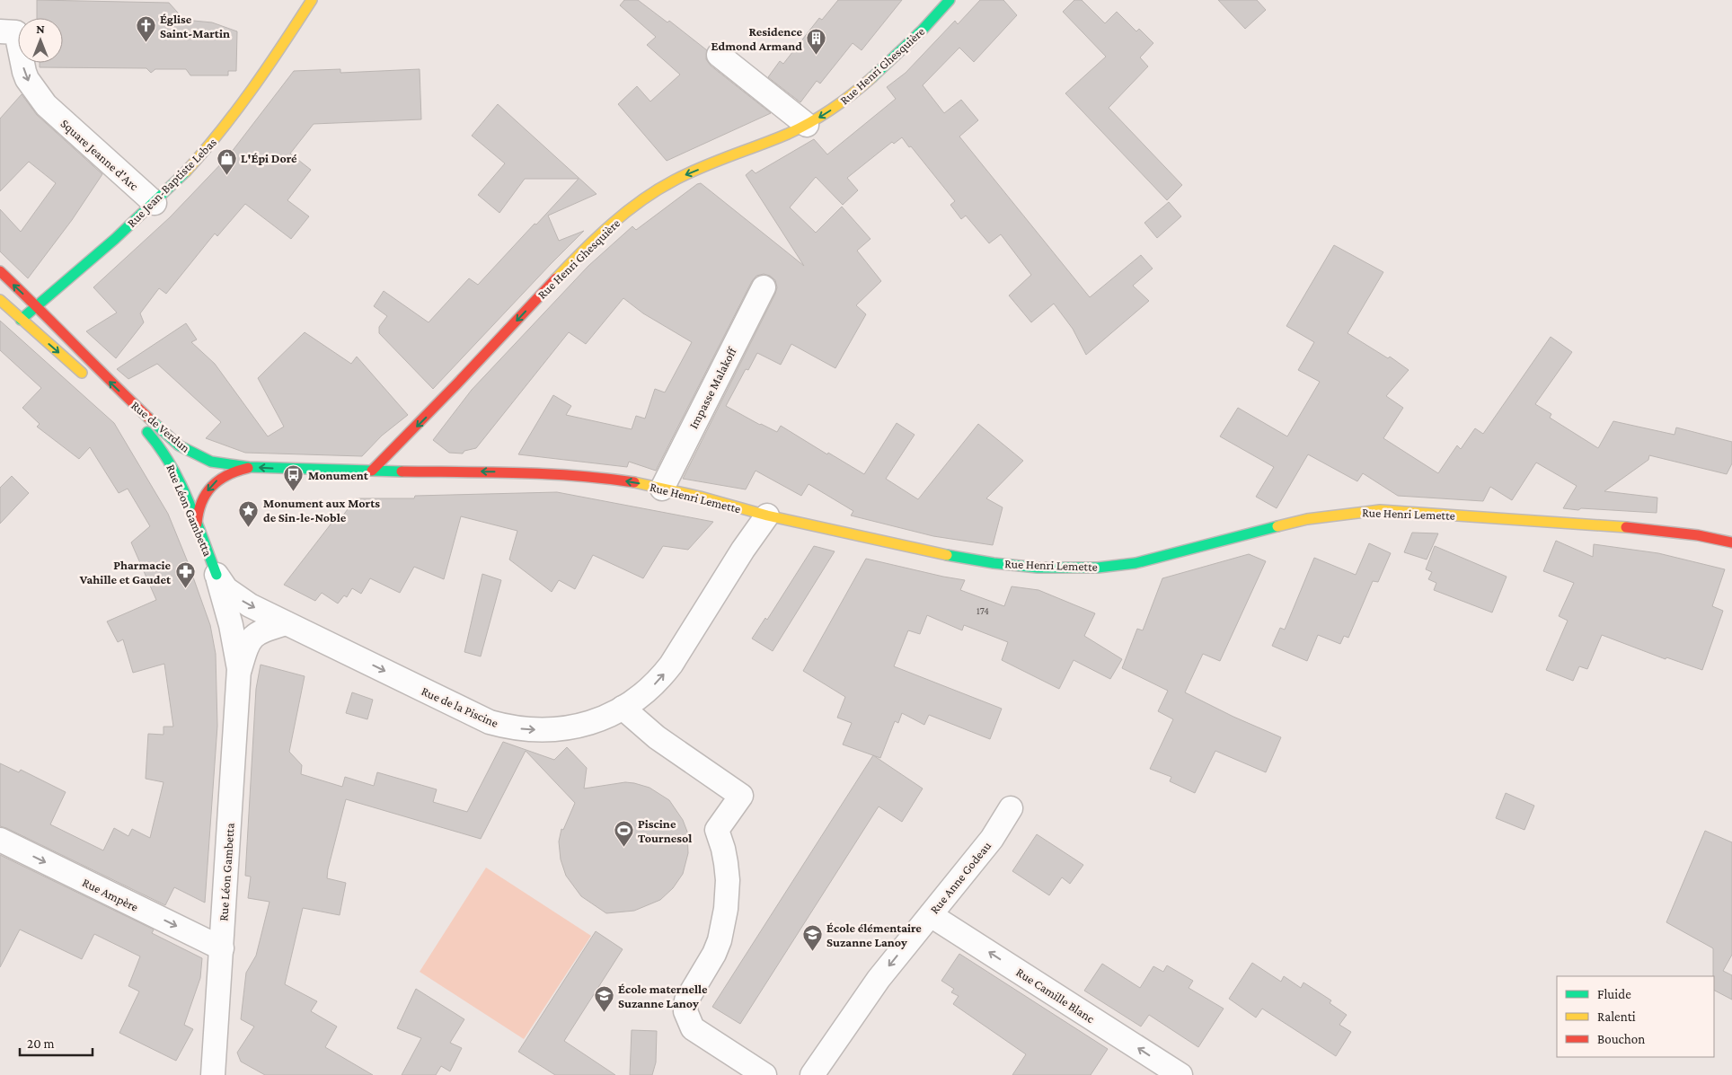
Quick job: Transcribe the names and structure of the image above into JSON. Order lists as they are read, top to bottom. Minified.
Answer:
{"streets":{"street":["Rue Henri Ghesquière","Square Jeanne d'Arc","Rue Jean-Baptiste Lebas","Impasse Malakoff","Rue de Verdun","Rue Henri Lemette","Rue Léon Gambetta","Rue de la Piscine","Rue Anne Godeau","Rue Ampère","Rue Camille Blanc"]},"crossings":[["Rue Henri Ghesquière","Rue de Verdun"],["Rue Henri Ghesquière","Rue Henri Lemette"],["Square Jeanne d'Arc","Rue Jean-Baptiste Lebas"],["Rue Jean-Baptiste Lebas","Rue de Verdun"],["Impasse Malakoff","Rue Henri Lemette"],["Rue de Verdun","Rue Henri Lemette"],["Rue de Verdun","Rue Léon Gambetta"],["Rue Henri Lemette","Rue de la Piscine"],["Rue Léon Gambetta","Rue de la Piscine"],["Rue Léon Gambetta","Rue Ampère"],["Rue Anne Godeau","Rue Camille Blanc"]],"one_way":["Rue Henri Ghesquière","Square Jeanne d'Arc","Rue Anne Godeau","Rue Ampère","Rue Camille Blanc"],"places":{"church":["Église Saint-Martin"],"building":["Residence Edmond Armand"],"shop":["L'Épi Doré"],"bus stop":["Monument"],"place":["Monument aux Morts de Sin-le-Noble"],"pharmacy":["Pharmacie Vahille et Gaudet"],"sports":["Piscine Tournesol"],"school or university":["École élémentaire Suzanne Lanoy","École maternelle Suzanne Lanoy"]},"house_numbers":["174"],"legend":["Fluide","Ralenti","Bouchon"],"scale_bar":"20 m","north":"top"}
